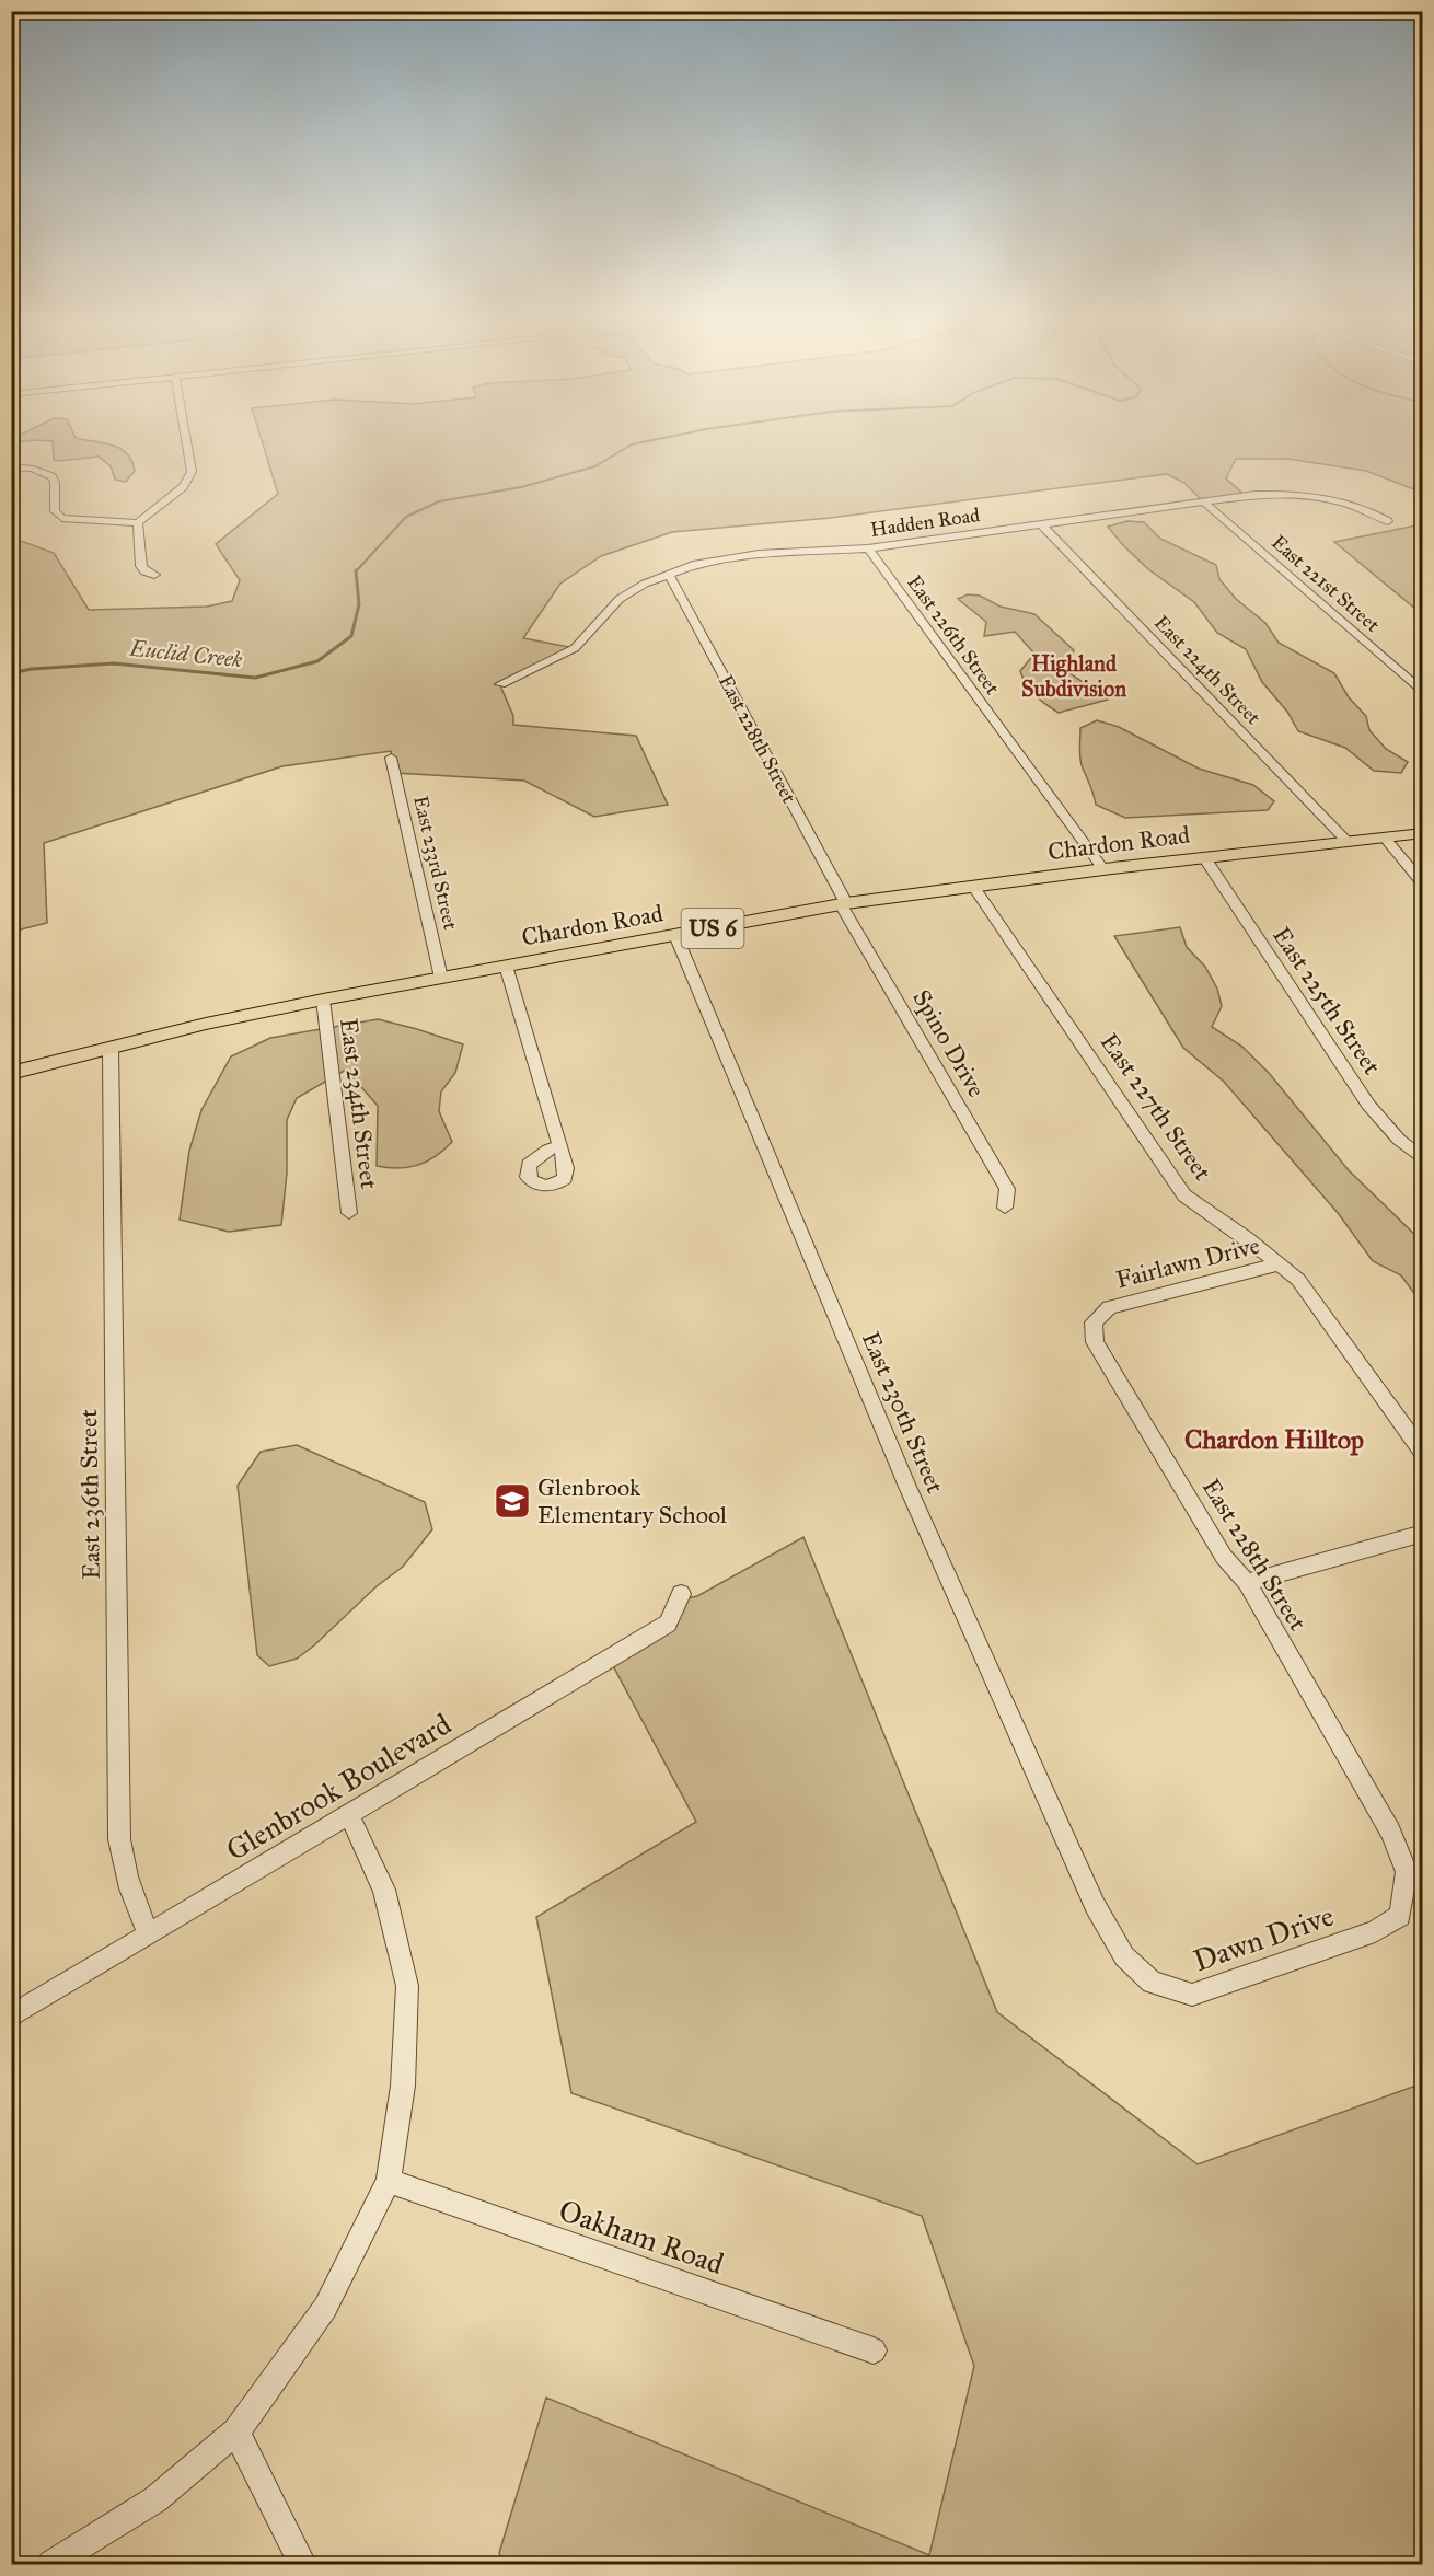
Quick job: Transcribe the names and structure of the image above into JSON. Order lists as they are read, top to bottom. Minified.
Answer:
{"streets":{"main road":["Chardon Road","US 6"],"street":["Hadden Road","East 221st Street","East 226th Street","East 224th Street","East 228th Street","East 233rd Street","East 225th Street","Spino Drive","East 234th Street","East 227th Street","Fairlawn Drive","East 230th Street","East 236th Street","Glenbrook Boulevard","Dawn Drive","Oakham Road"]},"crossings":[["Hadden Road","East 221st Street"],["Hadden Road","East 226th Street"],["Hadden Road","East 224th Street"],["Hadden Road","East 228th Street"],["East 226th Street","Chardon Road"],["East 224th Street","Chardon Road"],["East 228th Street","Chardon Road"],["East 228th Street","Spino Drive"],["East 228th Street","Fairlawn Drive"],["East 228th Street","Dawn Drive"],["Chardon Road","East 233rd Street"],["Chardon Road","East 225th Street"],["Chardon Road","Spino Drive"],["Chardon Road","East 234th Street"],["Chardon Road","East 227th Street"],["Chardon Road","East 230th Street"],["Chardon Road","East 236th Street"],["East 227th Street","Fairlawn Drive"],["East 230th Street","Dawn Drive"],["East 236th Street","Glenbrook Boulevard"]],"districts":["Highland Subdivision","Chardon Hilltop"],"water":["Euclid Creek"],"places":{"school or university":["Glenbrook Elementary School"]}}
